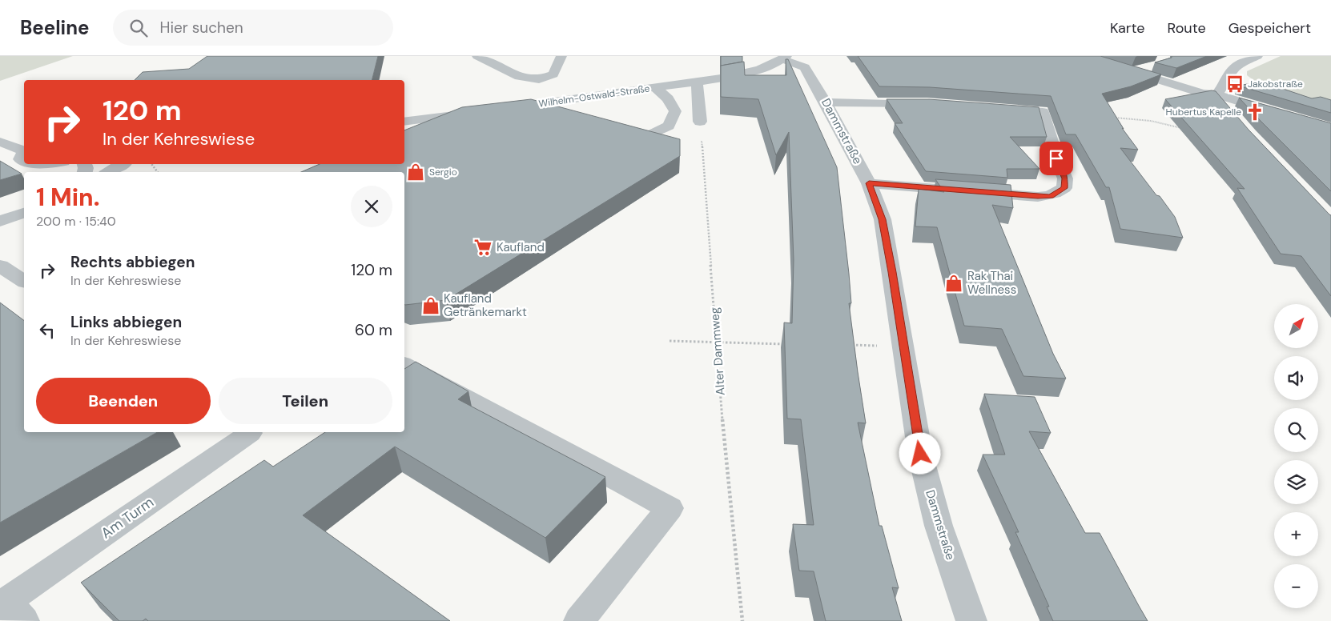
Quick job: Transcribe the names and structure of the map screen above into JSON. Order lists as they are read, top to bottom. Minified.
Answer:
{"streets":{"street":["Wilhelm-Ostwald-Straße","Dammstraße","Am Turm"],"path":["Alter Dammweg"]},"crossings":[["Wilhelm-Ostwald-Straße","Dammstraße"]],"places":{"bus stop":["Jakobstraße"],"church":["Hubertus Kapelle"],"shop":["Sergio","Rak Thai Wellness","Kaufland Getränkemarkt"],"supermarket":["Kaufland"]},"north":"top right","page":{"header":"Beeline","search":"Hier suchen","nav":["Karte","Route","Gespeichert"],"turn":["120 m","In der Kehreswiese"],"heading":["1 Min.","200 m · 15:40"],"list":[{"name":"Rechts abbiegen","note":"In der Kehreswiese","value":"120 m"},{"name":"Links abbiegen","note":"In der Kehreswiese","value":"60 m"}],"map_buttons":["+","−"],"buttons":["Beenden","Teilen"]}}
